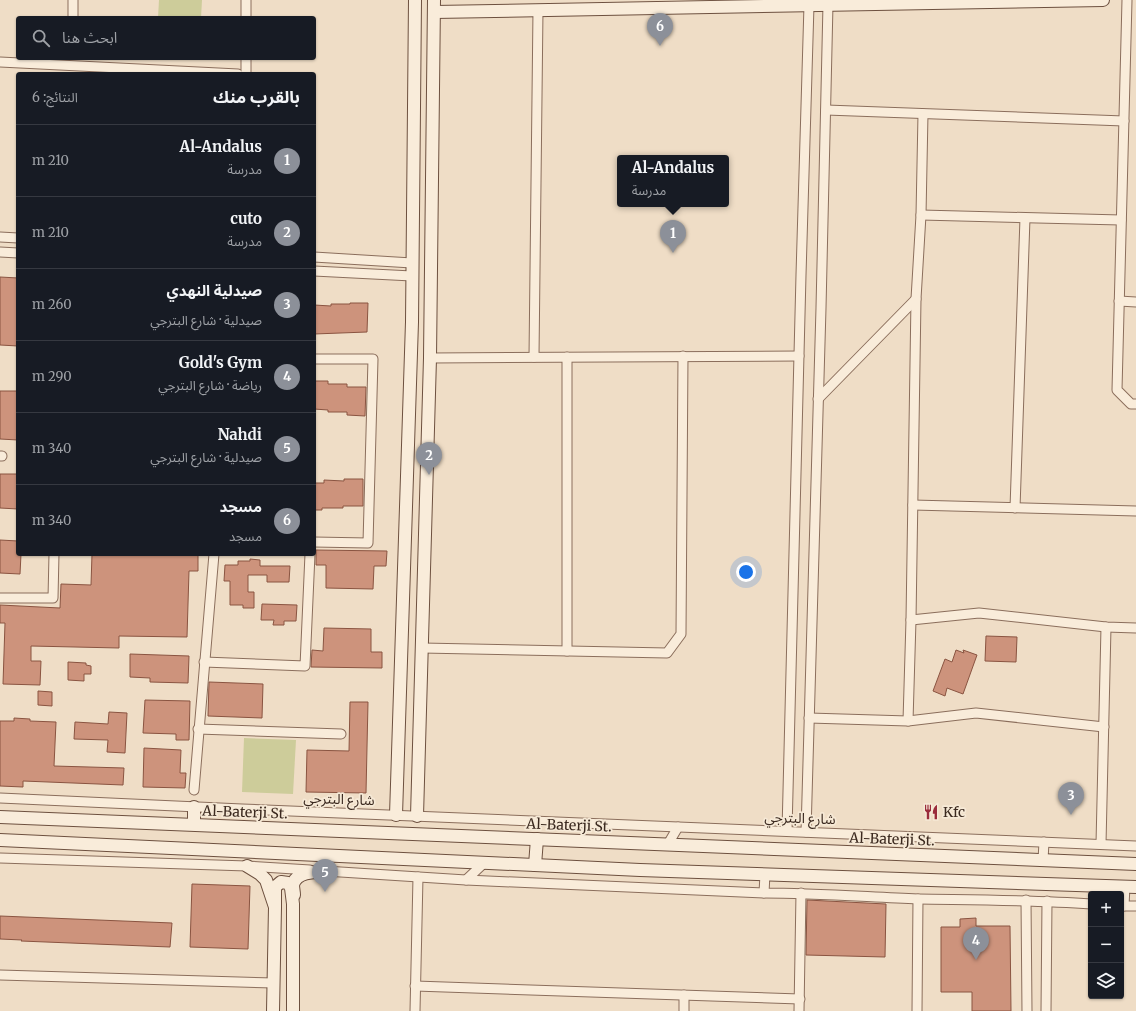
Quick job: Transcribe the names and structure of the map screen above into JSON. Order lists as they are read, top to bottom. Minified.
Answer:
{"streets":{"street":["شارع البترجي","Al-Baterji St."]},"places":{"restaurant":["Kfc"]},"page":{"pins":["6","1","2","3","5","4"],"search":"ابحث هنا","heading":["بالقرب منك","النتائج: 6"],"list":[{"mark":"1","name":"Al-Andalus","note":"مدرسة","value":"210 m"},{"mark":"2","name":"cuto","note":"مدرسة","value":"210 m"},{"mark":"3","name":"صيدلية النهدي","note":"صيدلية · شارع البترجي","value":"260 m"},{"mark":"4","name":"Gold's Gym","note":"رياضة · شارع البترجي","value":"290 m"},{"mark":"5","name":"Nahdi","note":"صيدلية · شارع البترجي","value":"340 m"},{"mark":"6","name":"مسجد","note":"مسجد","value":"340 m"}],"popup":["Al-Andalus","مدرسة"],"map_buttons":["+","−"]}}
